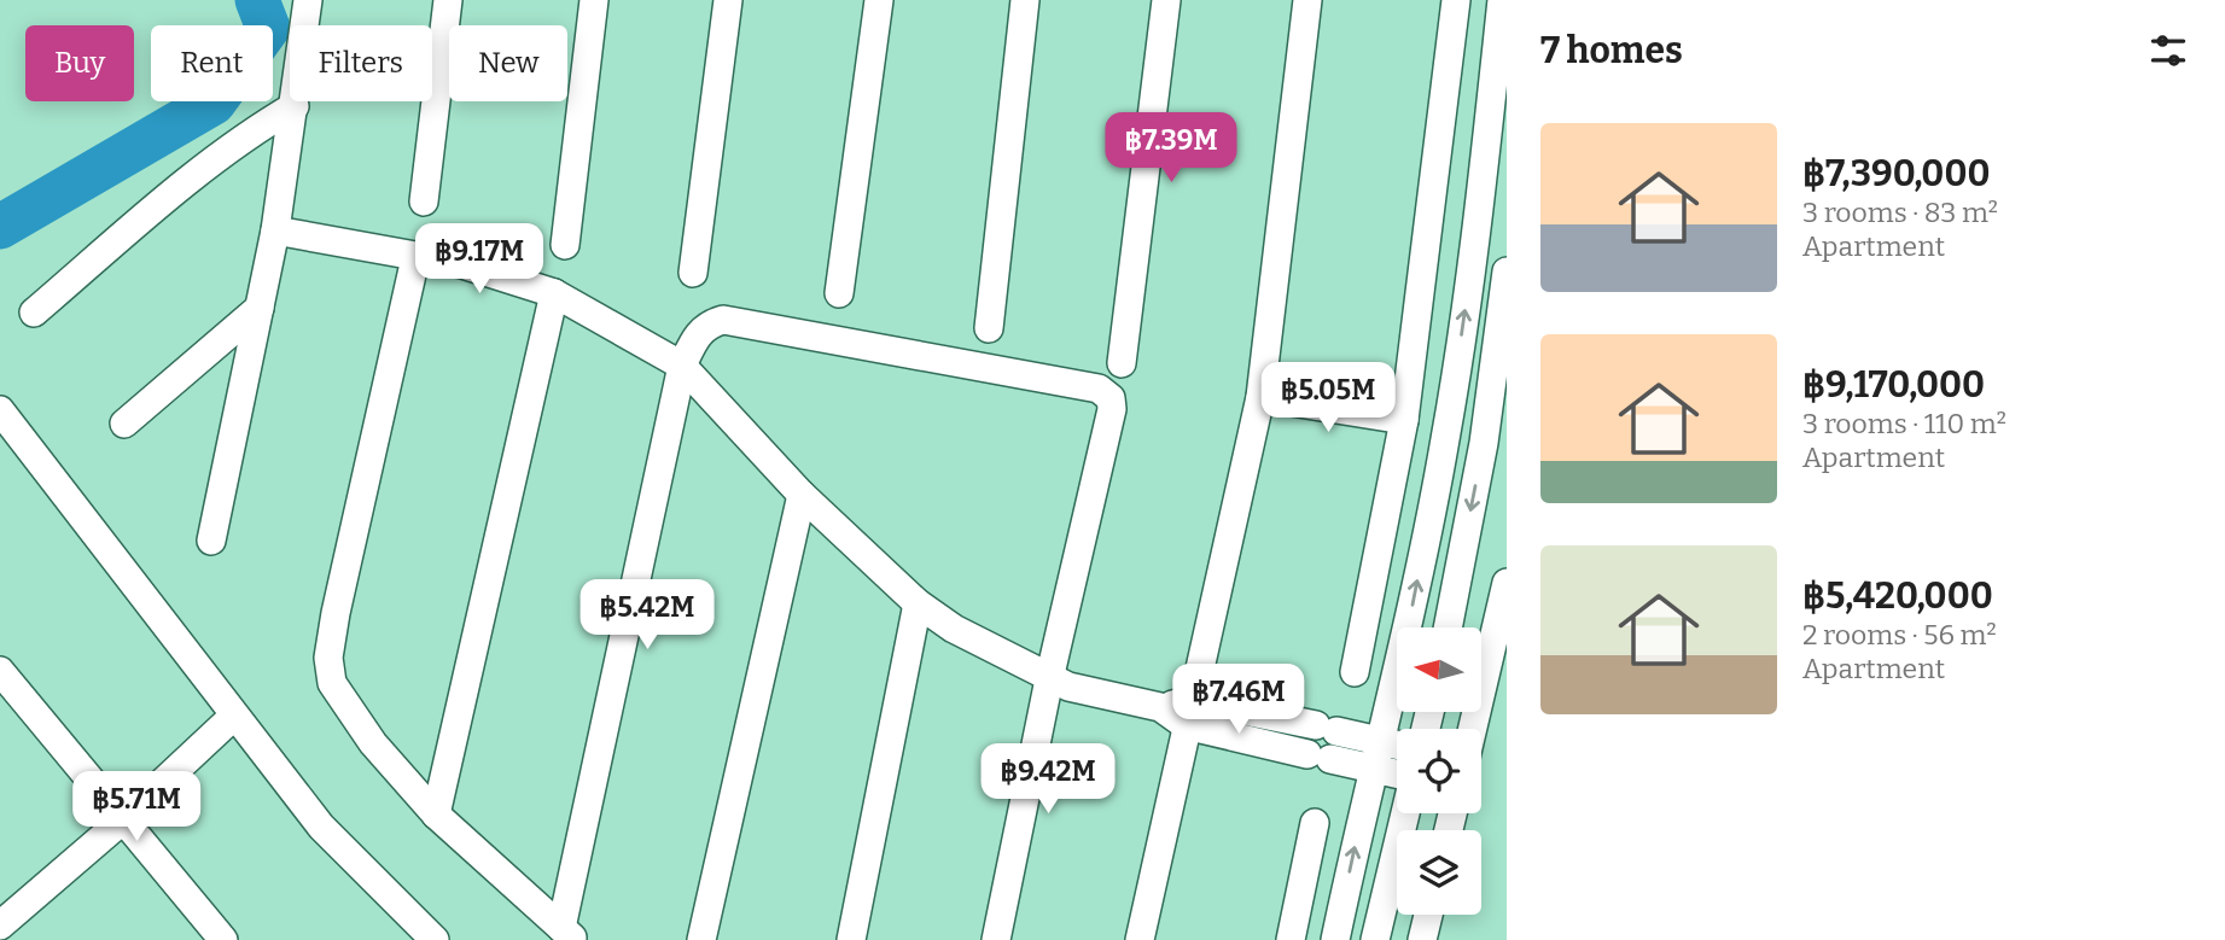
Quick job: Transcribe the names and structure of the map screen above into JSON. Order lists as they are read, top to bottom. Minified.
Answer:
{"north":"left","page":{"heading":"7 homes","chip":["Buy","Rent","Filters","New"],"list":[{"name":"฿7,390,000","note":"3 rooms · 83 m² · Apartment"},{"name":"฿9,170,000","note":"3 rooms · 110 m² · Apartment"},{"name":"฿5,420,000","note":"2 rooms · 56 m² · Apartment"}],"price":["฿7.39M","฿9.17M","฿5.05M","฿5.42M","฿7.46M","฿9.42M","฿5.71M"]}}
